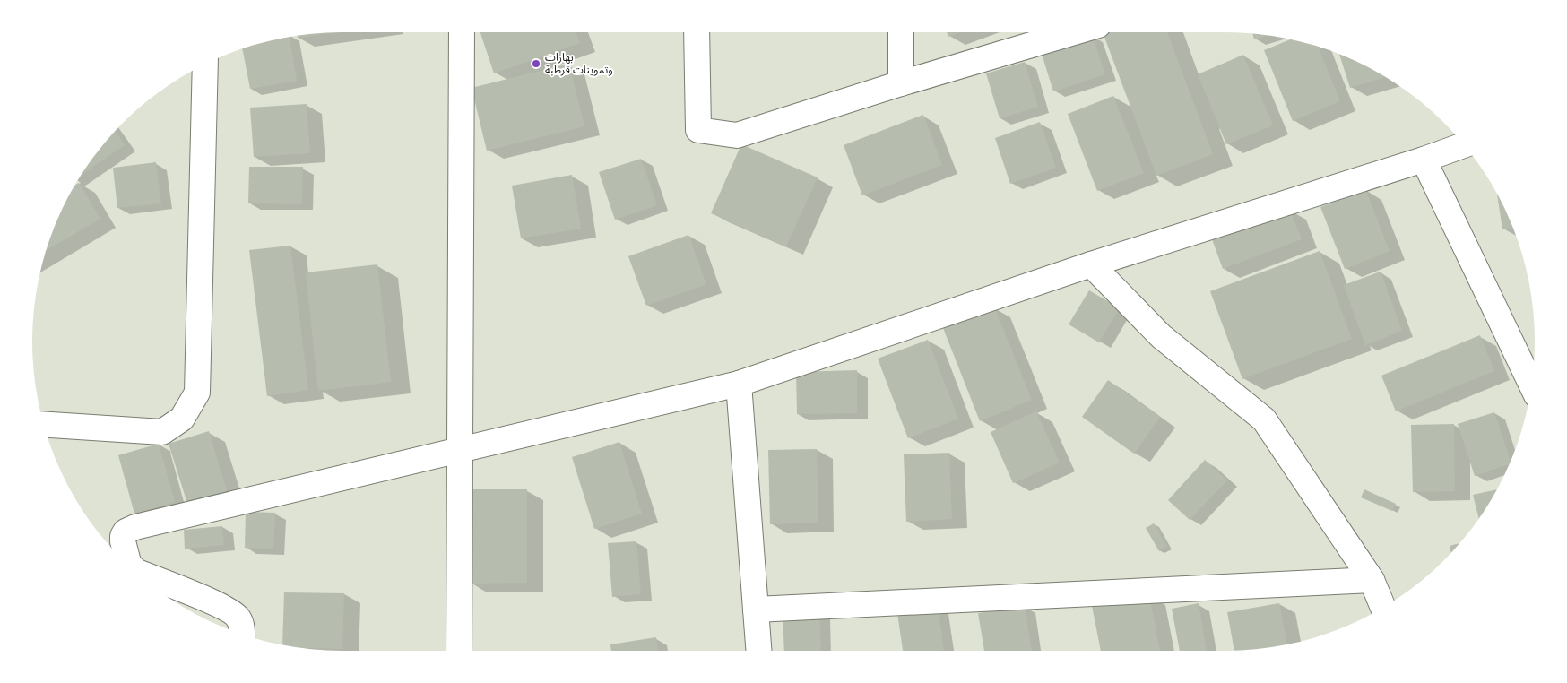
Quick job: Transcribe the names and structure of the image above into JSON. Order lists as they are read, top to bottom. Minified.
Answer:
{"places":["بهارات وتموينات قرطبة"]}
